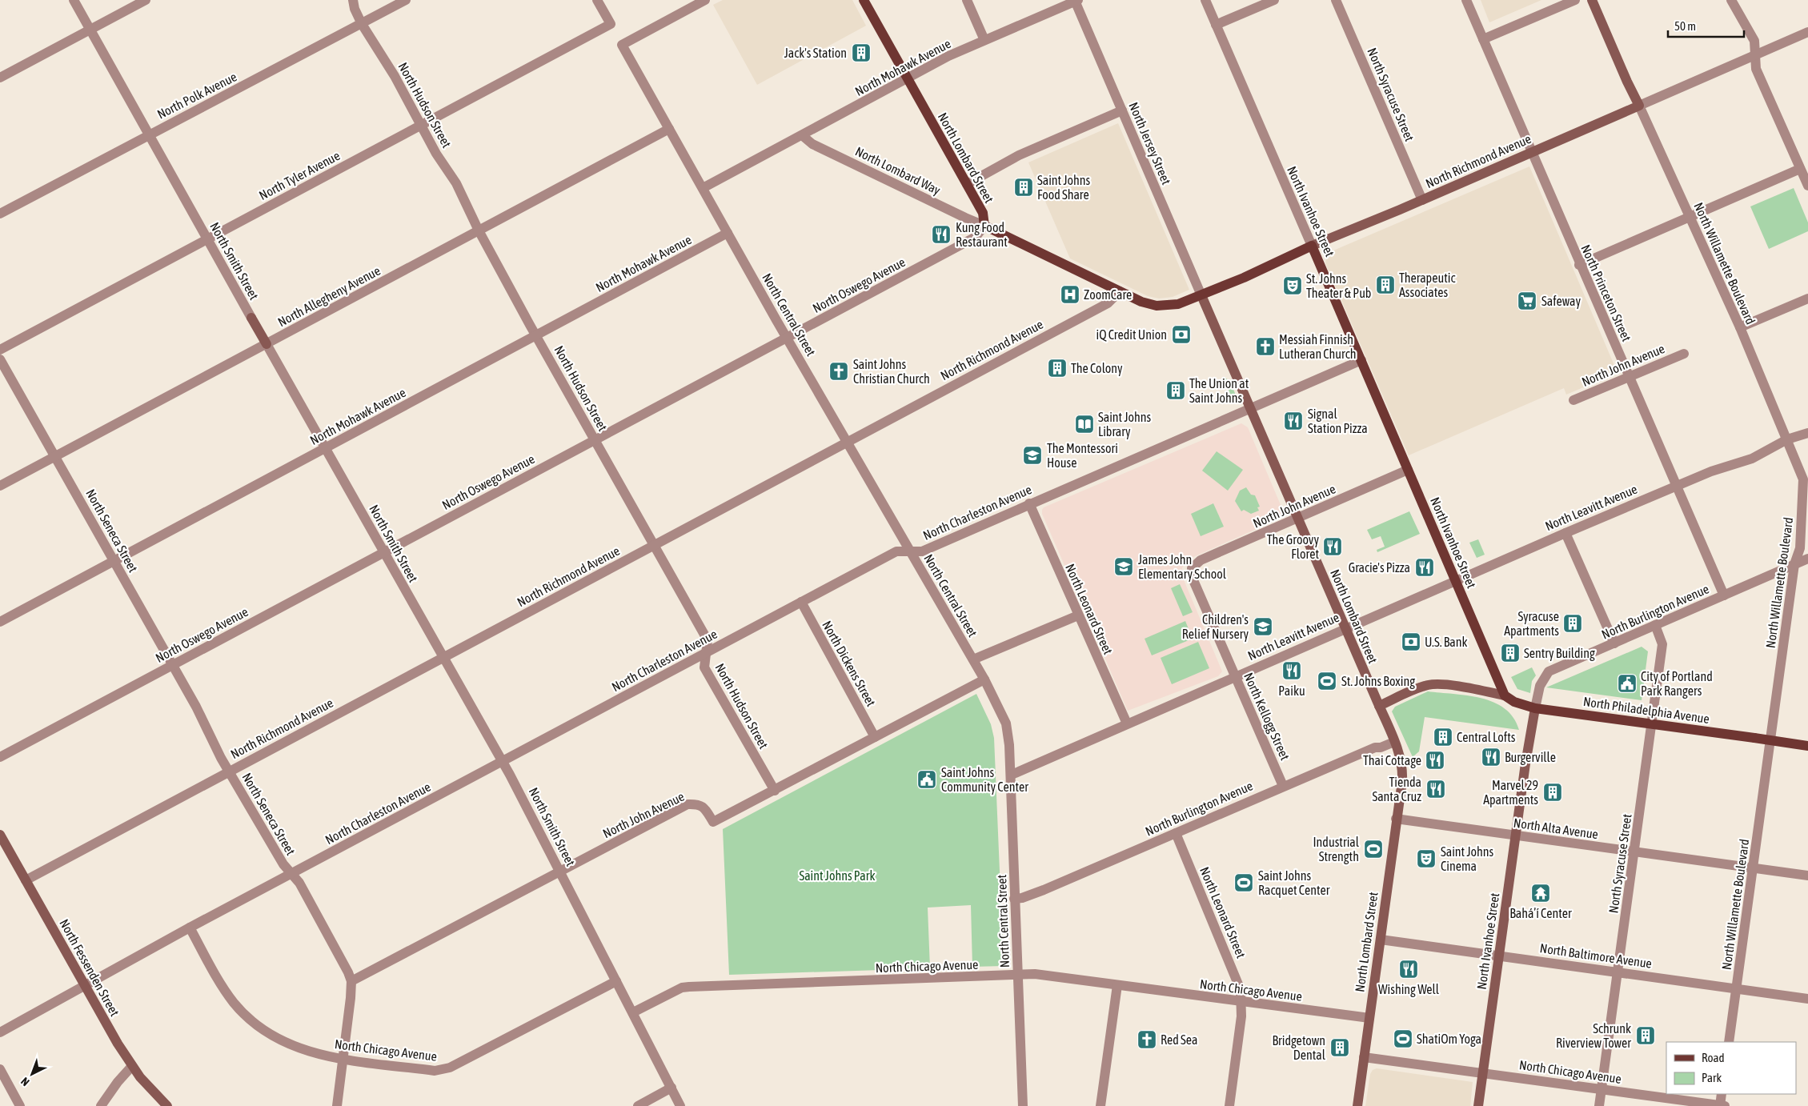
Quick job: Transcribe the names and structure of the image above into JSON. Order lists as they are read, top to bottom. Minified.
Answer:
{"streets":{"main road":["North Lombard Street","North Richmond Avenue","North Ivanhoe Street","North Smith Street","North Willamette Boulevard","North Philadelphia Avenue","North Fessenden Street"],"street":["North Mohawk Avenue","North Syracuse Street","North Polk Avenue","North Hudson Street","North Jersey Street","North Lombard Way","North Tyler Avenue","North Oswego Avenue","North Princeton Street","North Allegheny Avenue","North Central Street","North John Avenue","North Leavitt Avenue","North Charleston Avenue","North Seneca Street","North Leonard Street","North Burlington Avenue","North Dickens Street","North Kellogg Street","North Alta Avenue","North Baltimore Avenue","North Chicago Avenue"]},"crossings":[["North Mohawk Avenue","North Hudson Street"],["North Mohawk Avenue","North Jersey Street"],["North Mohawk Avenue","North Lombard Street"],["North Mohawk Avenue","North Lombard Way"],["North Mohawk Avenue","North Smith Street"],["North Mohawk Avenue","North Central Street"],["North Mohawk Avenue","North Seneca Street"],["North Syracuse Street","North Richmond Avenue"],["North Syracuse Street","North Burlington Avenue"],["North Syracuse Street","North Philadelphia Avenue"],["North Syracuse Street","North Alta Avenue"],["North Syracuse Street","North Baltimore Avenue"],["North Syracuse Street","North Chicago Avenue"],["North Polk Avenue","North Hudson Street"],["North Polk Avenue","North Smith Street"],["North Hudson Street","North Richmond Avenue"],["North Hudson Street","North Tyler Avenue"],["North Hudson Street","North Oswego Avenue"],["North Hudson Street","North Allegheny Avenue"],["North Hudson Street","North John Avenue"],["North Hudson Street","North Charleston Avenue"],["North Jersey Street","North Lombard Street"],["North Jersey Street","North Richmond Avenue"],["North Lombard Street","North Richmond Avenue"],["North Lombard Street","North Lombard Way"],["North Lombard Street","North Oswego Avenue"],["North Lombard Street","North John Avenue"],["North Lombard Street","North Leavitt Avenue"],["North Lombard Street","North Charleston Avenue"],["North Lombard Street","North Burlington Avenue"],["North Lombard Street","North Alta Avenue"],["North Lombard Street","North Baltimore Avenue"],["North Lombard Street","North Chicago Avenue"],["North Richmond Avenue","North Ivanhoe Street"],["North Richmond Avenue","North Smith Street"],["North Richmond Avenue","North Willamette Boulevard"],["North Richmond Avenue","North Princeton Street"],["North Richmond Avenue","North Central Street"],["North Richmond Avenue","North Seneca Street"],["North Richmond Avenue","North Fessenden Street"],["North Lombard Way","North Oswego Avenue"],["North Tyler Avenue","North Smith Street"],["North Ivanhoe Street","North John Avenue"],["North Ivanhoe Street","North Leavitt Avenue"],["North Ivanhoe Street","North Charleston Avenue"],["North Ivanhoe Street","North Burlington Avenue"],["North Ivanhoe Street","North Philadelphia Avenue"],["North Ivanhoe Street","North Alta Avenue"],["North Ivanhoe Street","North Baltimore Avenue"],["North Ivanhoe Street","North Chicago Avenue"],["North Smith Street","North Oswego Avenue"],["North Smith Street","North Allegheny Avenue"],["North Smith Street","North John Avenue"],["North Smith Street","North Charleston Avenue"],["North Smith Street","North Chicago Avenue"],["North Willamette Boulevard","North Leavitt Avenue"],["North Willamette Boulevard","North Burlington Avenue"],["North Willamette Boulevard","North Alta Avenue"],["North Willamette Boulevard","North Baltimore Avenue"],["North Oswego Avenue","North Central Street"],["North Oswego Avenue","North Seneca Street"],["North Princeton Street","North John Avenue"],["North Princeton Street","North Leavitt Avenue"],["North Princeton Street","North Burlington Avenue"],["North Allegheny Avenue","North Central Street"],["North Allegheny Avenue","North Seneca Street"],["North Central Street","North John Avenue"],["North Central Street","North Leavitt Avenue"],["North Central Street","North Charleston Avenue"],["North Central Street","North Burlington Avenue"],["North Central Street","North Chicago Avenue"],["North John Avenue","North Seneca Street"],["North John Avenue","North Dickens Street"],["North John Avenue","North Kellogg Street"],["North Leavitt Avenue","North Leonard Street"],["North Leavitt Avenue","North Kellogg Street"],["North Charleston Avenue","North Seneca Street"],["North Charleston Avenue","North Leonard Street"],["North Charleston Avenue","North Dickens Street"],["North Charleston Avenue","North Chicago Avenue"],["North Charleston Avenue","North Fessenden Street"],["North Leonard Street","North Burlington Avenue"],["North Leonard Street","North Chicago Avenue"],["North Burlington Avenue","North Philadelphia Avenue"],["North Burlington Avenue","North Kellogg Street"]],"parks":["Saint Johns Park"],"places":{"building":["Jack's Station","Saint Johns Food Share","Therapeutic Associates","The Colony","The Union at Saint Johns","Syracuse Apartments","Sentry Building","Central Lofts","Marvel 29 Apartments","Schrunk Riverview Tower","Bridgetown Dental"],"restaurant":["Kung Food Restaurant","Signal Station Pizza","The Groovy Floret","Gracie's Pizza","Paiku","Burgerville","Thai Cottage","Tienda Santa Cruz","Wishing Well"],"theatre":["St. Johns Theater & Pub","Saint Johns Cinema"],"hospital":["ZoomCare"],"supermarket":["Safeway"],"bank":["iQ Credit Union","U.S. Bank"],"church":["Messiah Finnish Lutheran Church","Saint Johns Christian Church","Red Sea"],"library":["Saint Johns Library"],"school or university":["The Montessori House","James John Elementary School","Children's Relief Nursery"],"sports":["St. Johns Boxing","Industrial Strength","Saint Johns Racquet Center","ShatiOm Yoga"],"public building":["City of Portland Park Rangers","Saint Johns Community Center"],"temple":["Bahá’í Center"]},"legend":["Road","Park"],"scale_bar":"50 m","north":"bottom left"}
